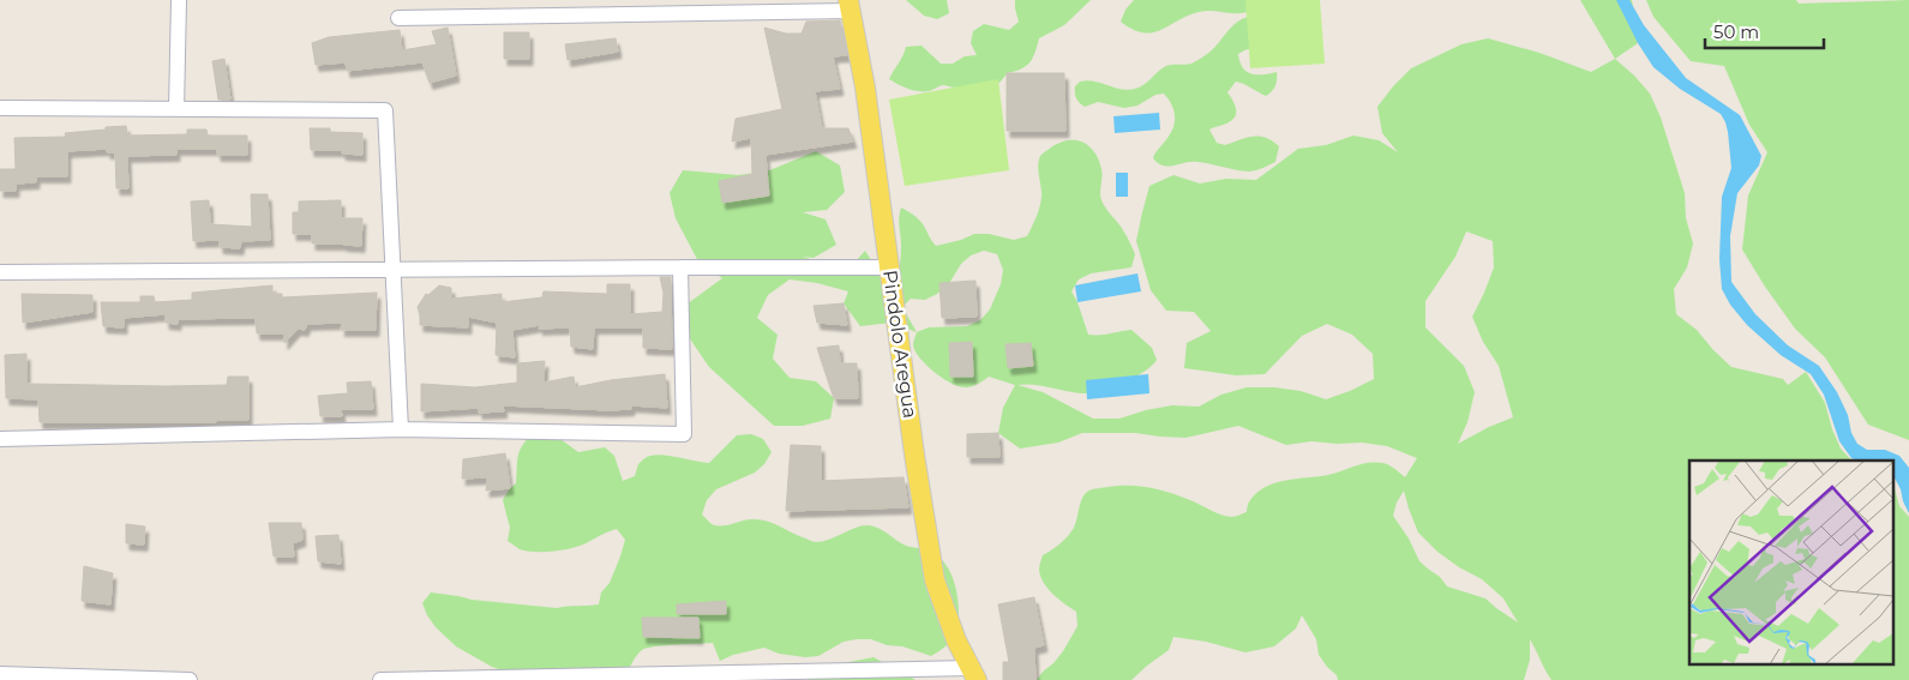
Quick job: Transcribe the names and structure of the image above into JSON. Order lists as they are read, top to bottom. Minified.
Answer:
{"streets":{"main road":["Pindolo Aregua"]},"scale_bar":"50 m"}
